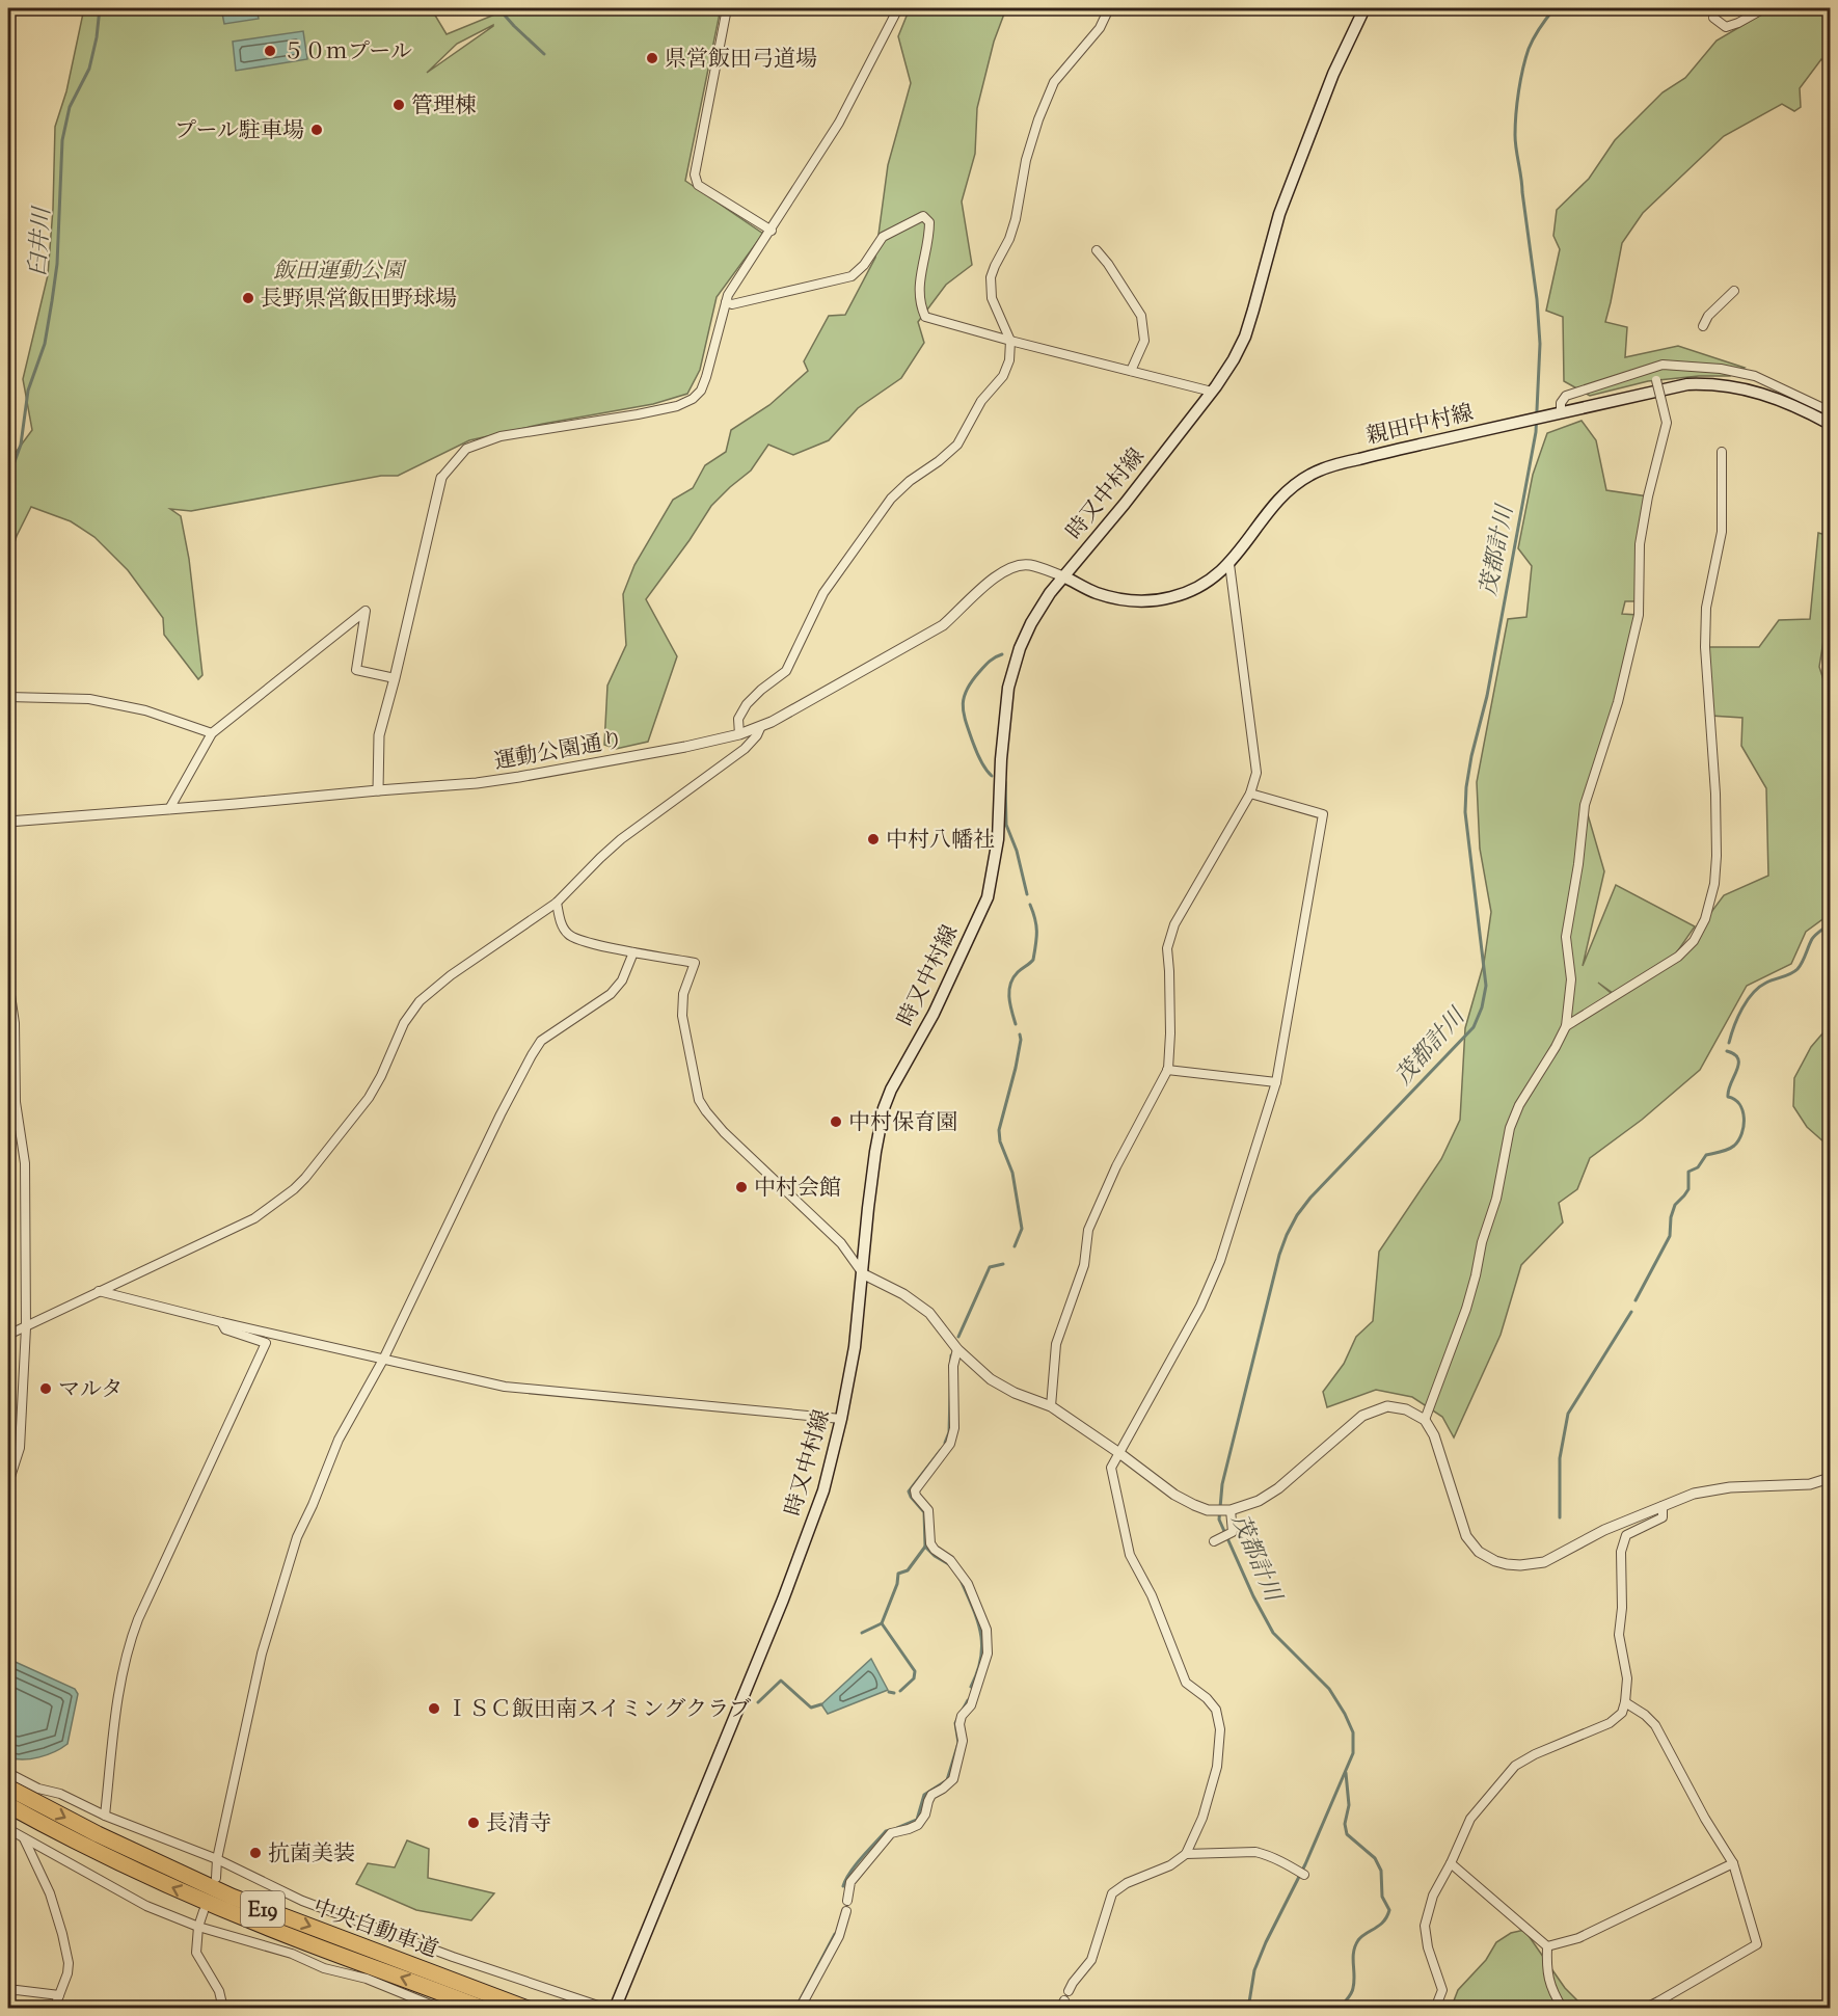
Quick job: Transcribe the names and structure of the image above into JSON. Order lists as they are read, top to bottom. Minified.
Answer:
{"streets":{"highway":["E19","中央自動車道"],"main road":["親田中村線","時又中村線"],"street":["運動公園通り"]},"crossings":[["親田中村線","時又中村線"],["親田中村線","運動公園通り"],["時又中村線","運動公園通り"]],"water":["臼井川","茂都計川"],"parks":["飯田運動公園"],"places":["５０ｍプール","県営飯田弓道場","管理棟","プール駐車場","長野県営飯田野球場","中村八幡社","中村保育園","中村会館","マルタ","ＩＳＣ飯田南スイミングクラブ","長清寺","抗菌美装"]}
